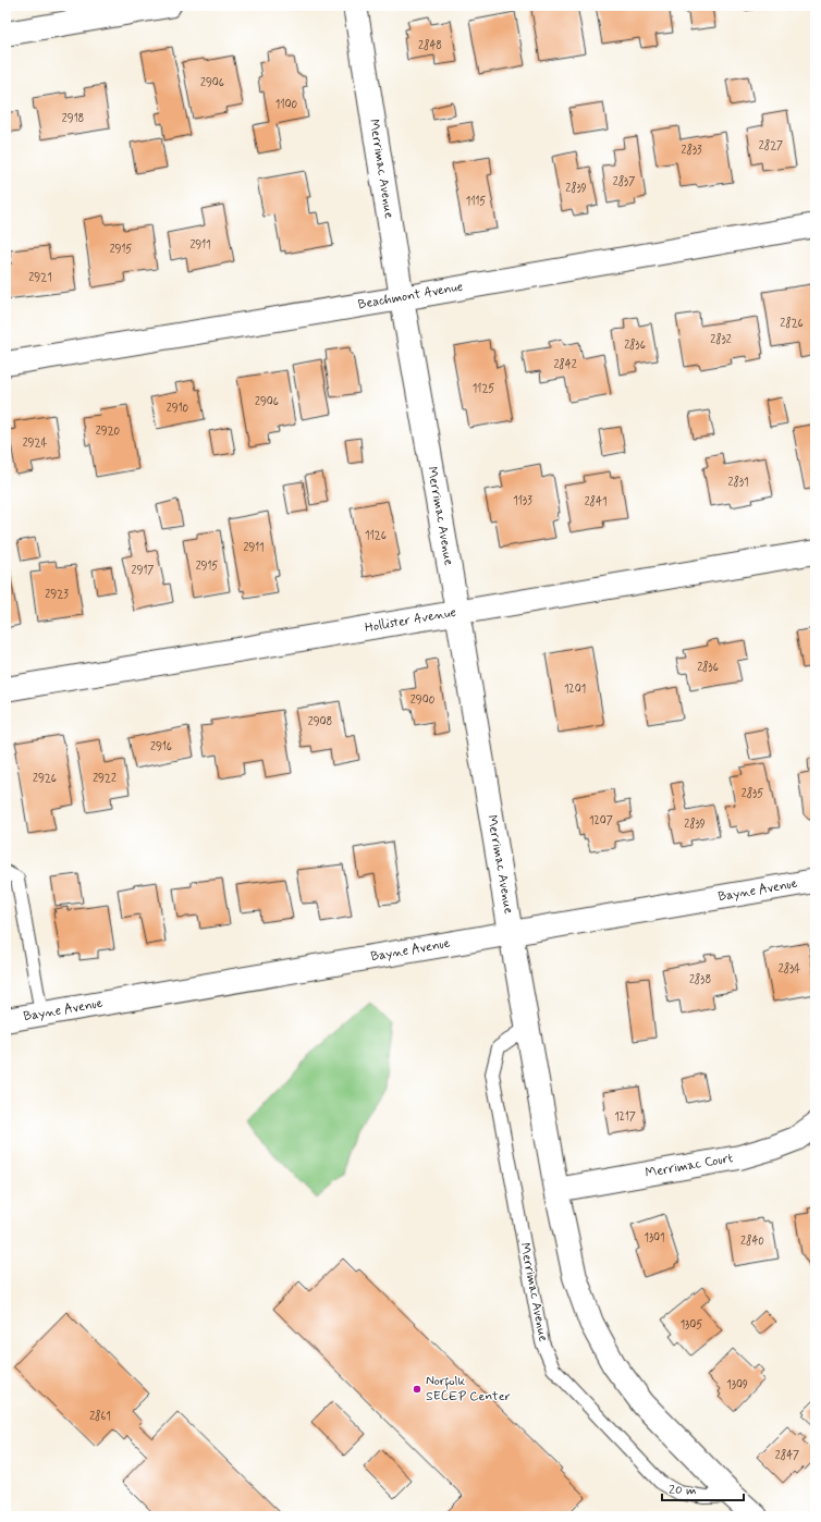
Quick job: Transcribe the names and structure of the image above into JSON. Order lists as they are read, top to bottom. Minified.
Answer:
{"streets":{"street":["Merrimac Avenue","Beachmont Avenue","Hollister Avenue","Bayne Avenue","Merrimac Court"]},"crossings":[["Merrimac Avenue","Beachmont Avenue"],["Merrimac Avenue","Hollister Avenue"],["Merrimac Avenue","Bayne Avenue"],["Merrimac Avenue","Merrimac Court"]],"places":["Norfolk SECEP Center"],"house_numbers":["2848","2906","1100","2918","2827","2833","2837","2839","1115","2911","2915","2921","2826","2832","2836","2842","1125","2906","2910","2920","2924","2831","1133","2841","1126","2911","2915","2917","2923","2836","1201","2900","2908","2916","2926","2922","2835","1207","2839","2834","2838","1217","1301","2840","1305","1309","2861","2847"],"scale_bar":"20 m"}
